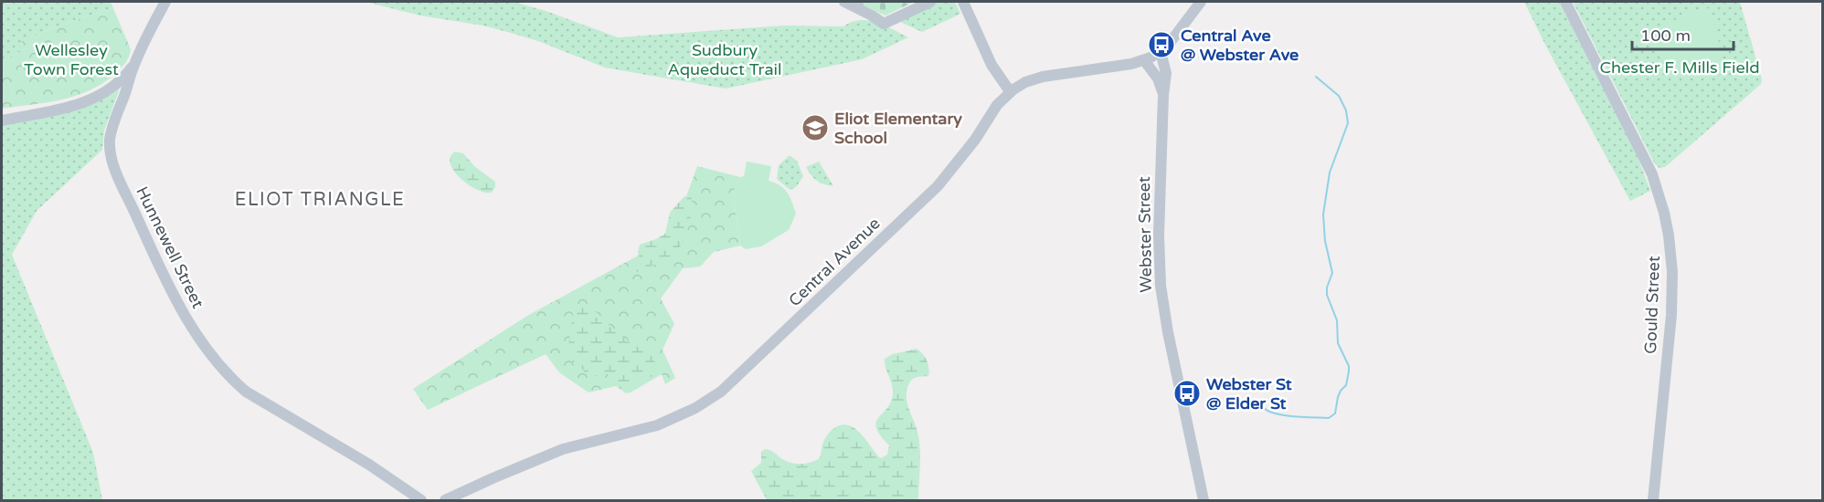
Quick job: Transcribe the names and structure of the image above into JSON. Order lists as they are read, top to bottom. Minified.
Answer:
{"streets":{"main road":["Webster Street","Hunnewell Street","Central Avenue","Gould Street"]},"crossings":[["Webster Street","Central Avenue"]],"districts":["ELIOT TRIANGLE"],"parks":["Wellesley Town Forest","Sudbury Aqueduct Trail","Chester F. Mills Field"],"places":{"bus stop":["Central Ave @ Webster Ave","Webster St @ Elder St"],"school or university":["Eliot Elementary School"]},"scale_bar":"100 m"}
